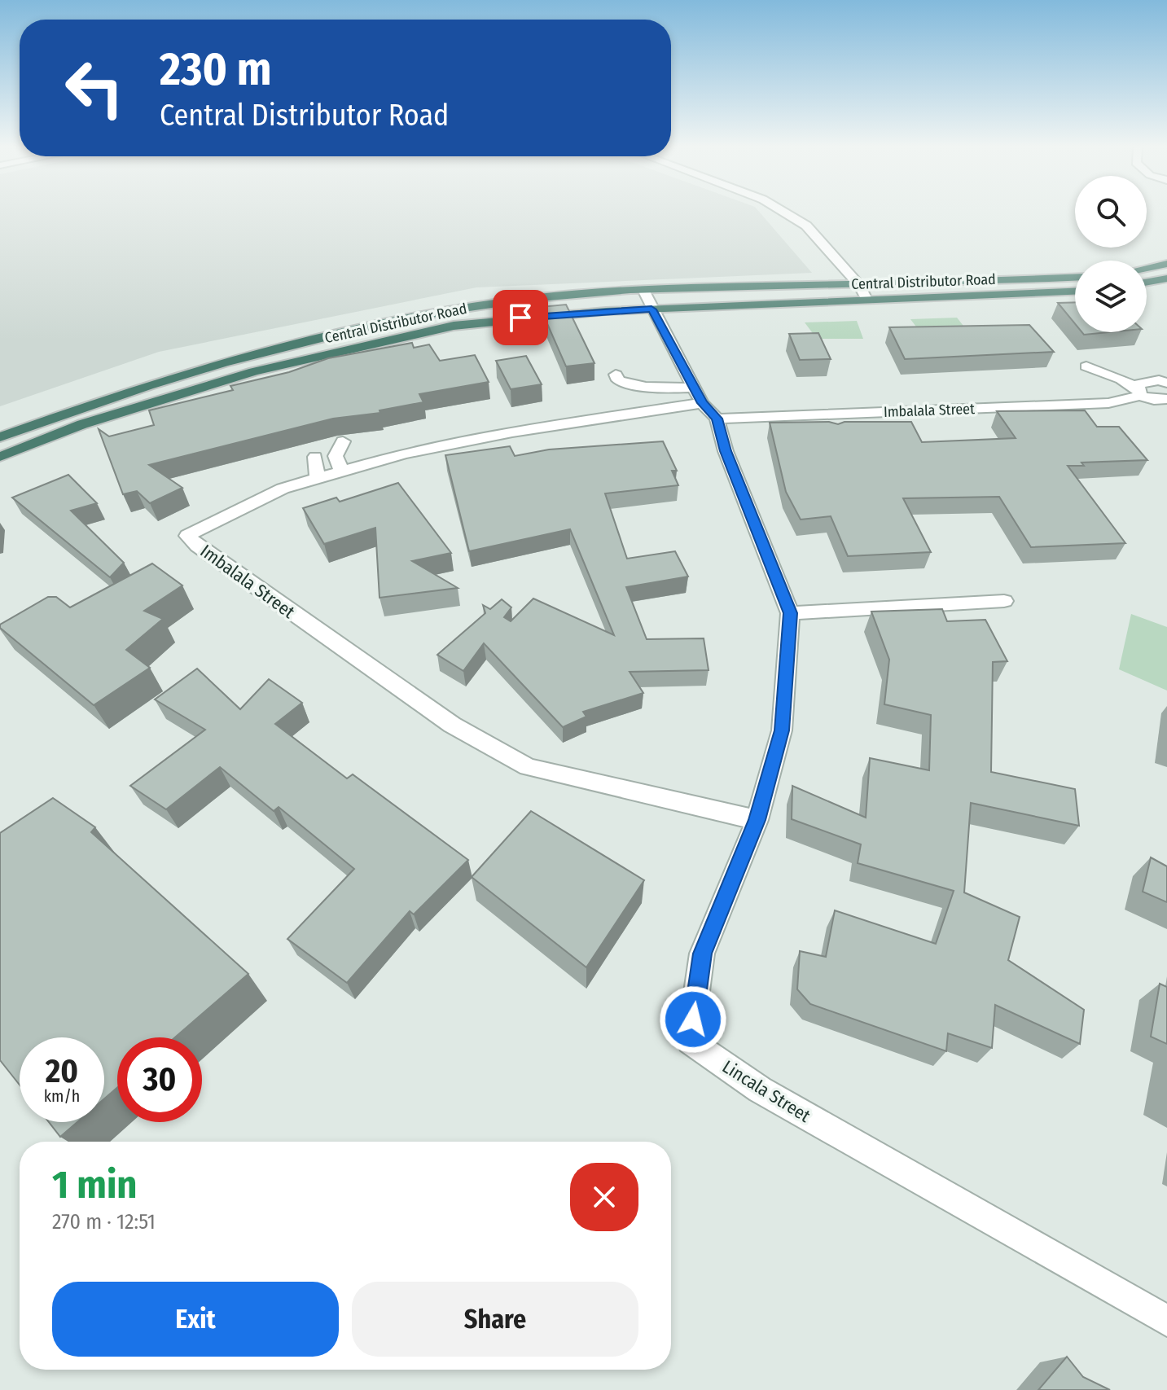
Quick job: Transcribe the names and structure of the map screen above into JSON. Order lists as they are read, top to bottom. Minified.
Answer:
{"streets":{"highway":["Central Distributor Road"],"street":["Imbalala Street","Lincala Street"]},"crossings":[["Central Distributor Road","Lincala Street"],["Imbalala Street","Lincala Street"]],"page":{"turn":["230 m","Central Distributor Road"],"speed":"20 km/h","limit":"30","heading":["1 min","270 m · 12:51"],"buttons":["Exit","Share"]}}
